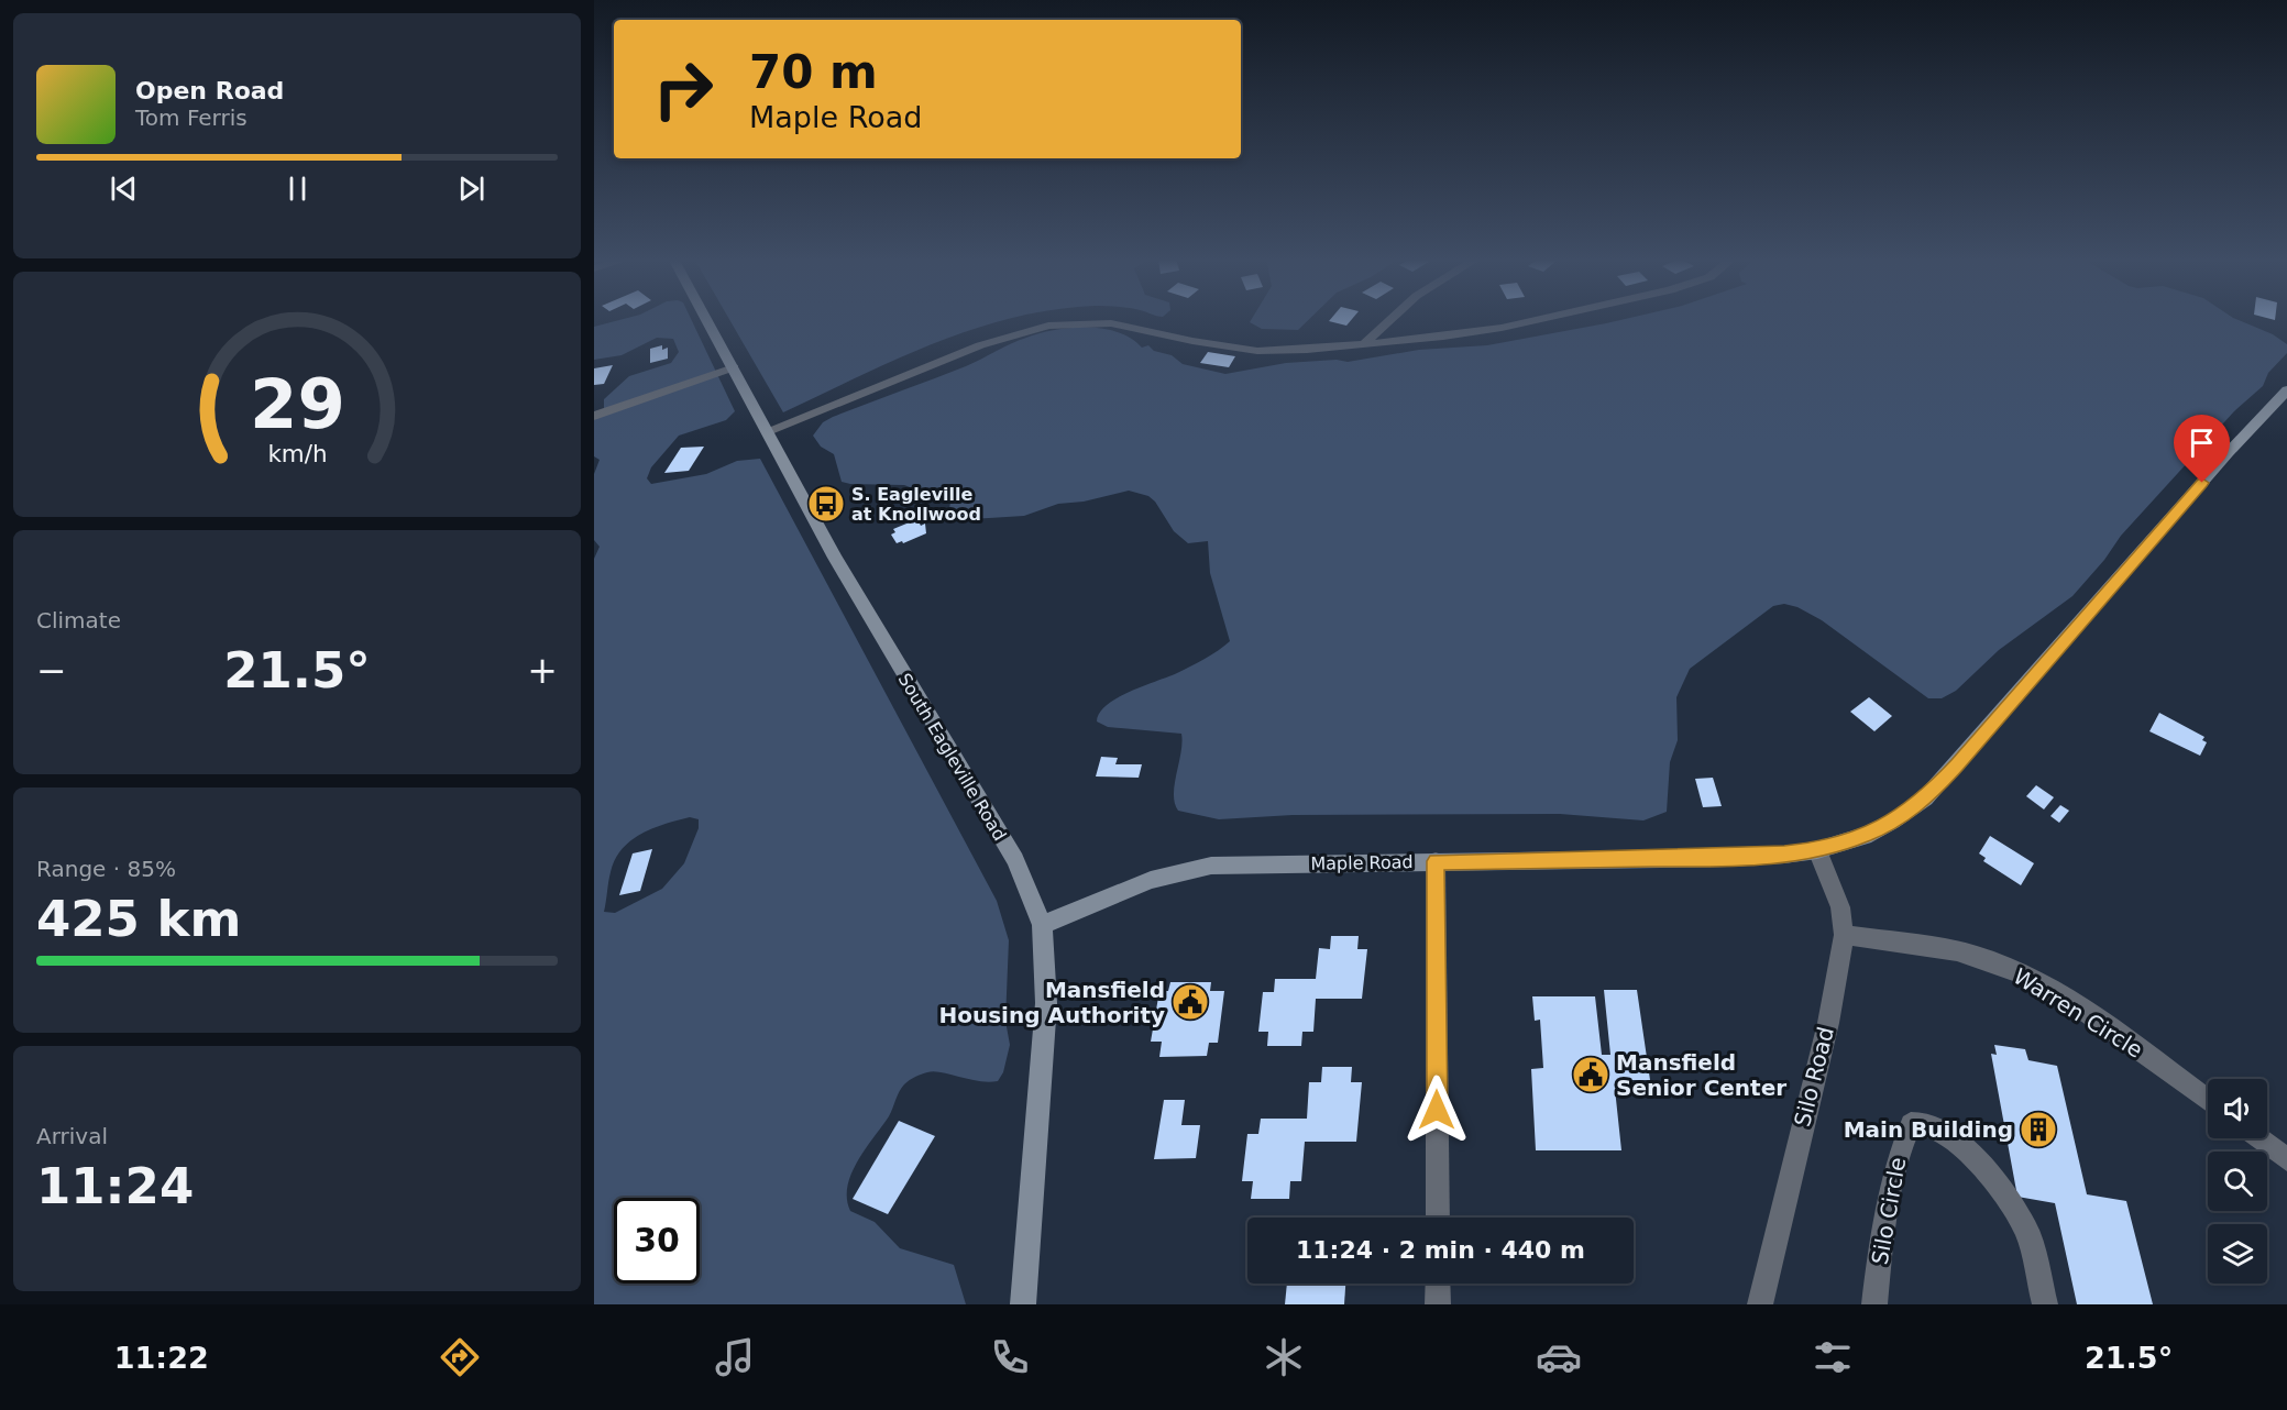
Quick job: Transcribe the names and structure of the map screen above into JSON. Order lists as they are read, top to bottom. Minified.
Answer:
{"streets":{"street":["South Eagleville Road","Maple Road","Warren Circle","Silo Road","Silo Circle"]},"crossings":[["South Eagleville Road","Maple Road"],["Maple Road","Silo Road"],["Warren Circle","Silo Road"]],"places":{"bus stop":["S. Eagleville at Knollwood"],"public building":["Mansfield Housing Authority","Mansfield Senior Center"],"building":["Main Building"]},"page":{"turn":["70 m","Maple Road"],"song":["Open Road","Tom Ferris"],"tile":["Climate",["Range · 85%","425 km"],["Arrival","11:24"]],"heat":["−","21.5°","+"],"limit":"30","trip":"11:24 · 2 min · 440 m","tabs":["11:22","21.5°"],"gauge":["29","km/h"]}}
